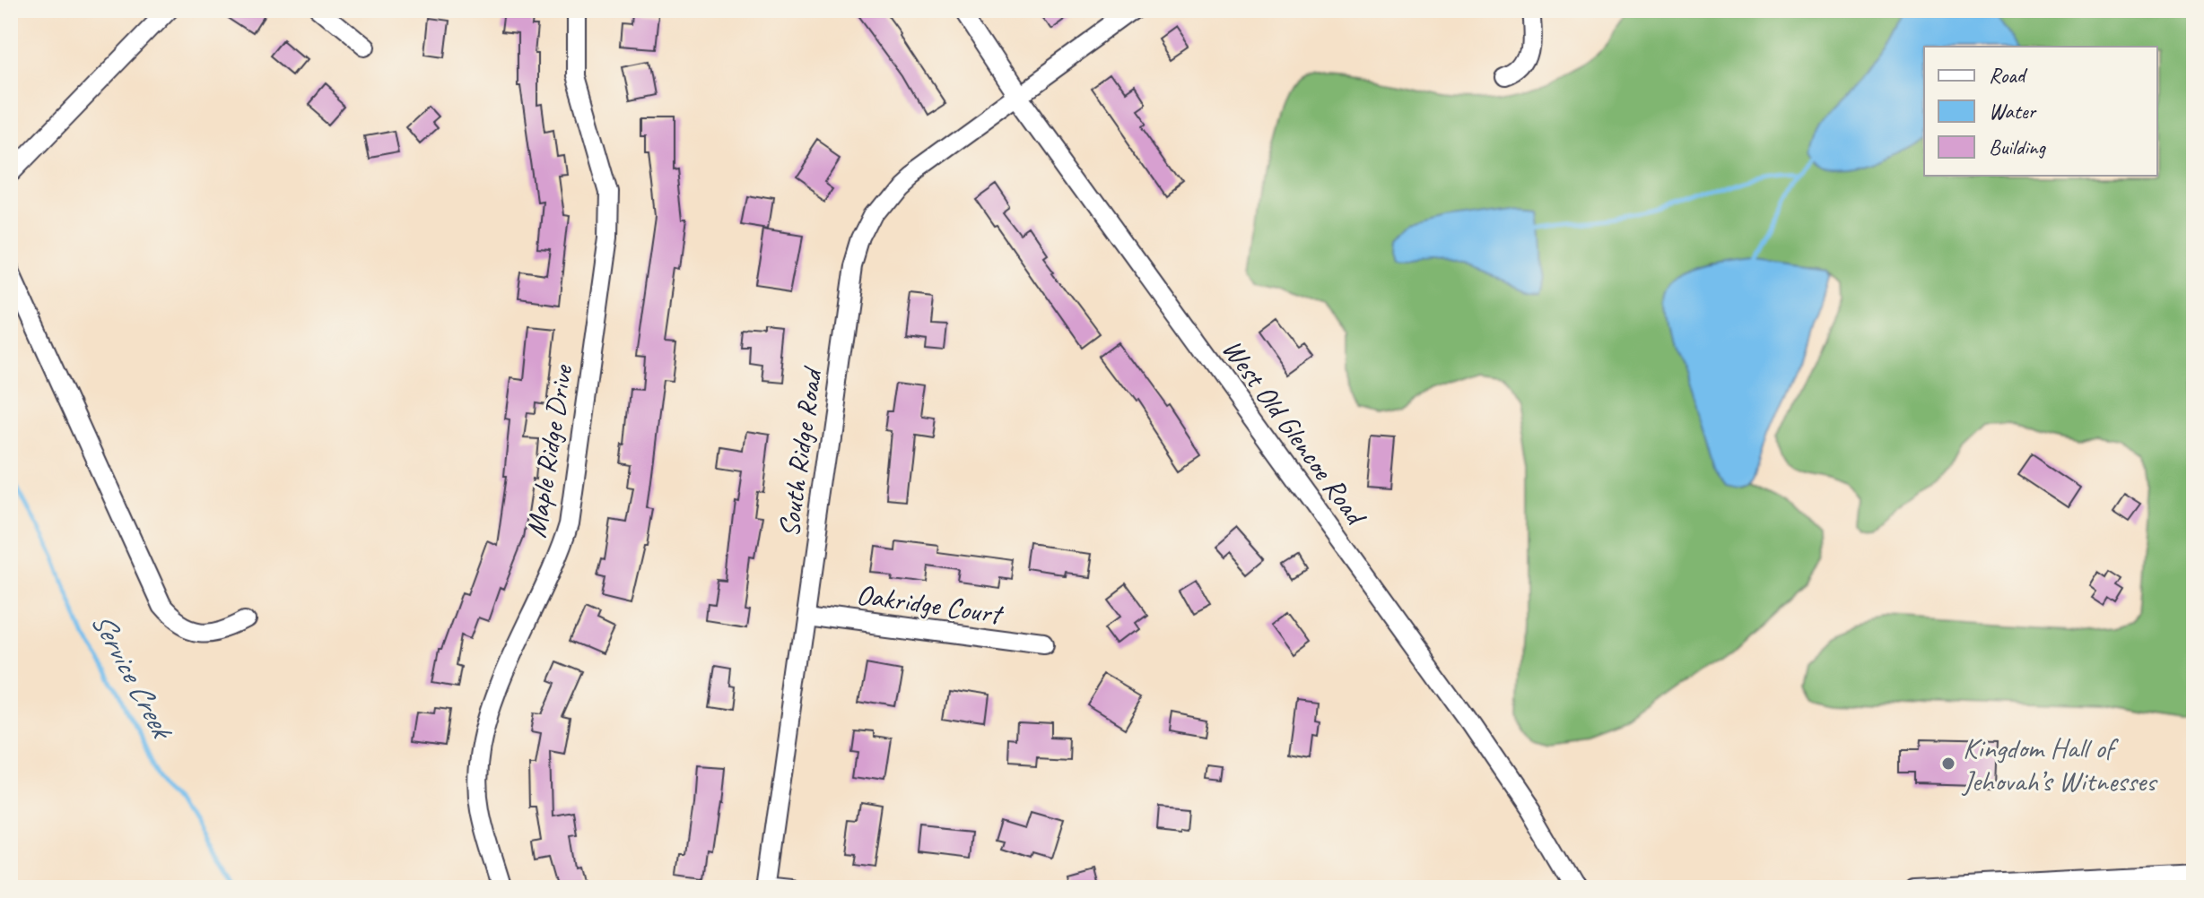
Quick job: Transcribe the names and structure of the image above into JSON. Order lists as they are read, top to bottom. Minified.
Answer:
{"streets":{"street":["West Old Glencoe Road","Maple Ridge Drive","South Ridge Road","Oakridge Court"]},"crossings":[["West Old Glencoe Road","South Ridge Road"],["South Ridge Road","Oakridge Court"]],"water":["Service Creek"],"places":["Kingdom Hall of Jehovah’s Witnesses"],"legend":["Road","Water","Building"]}
